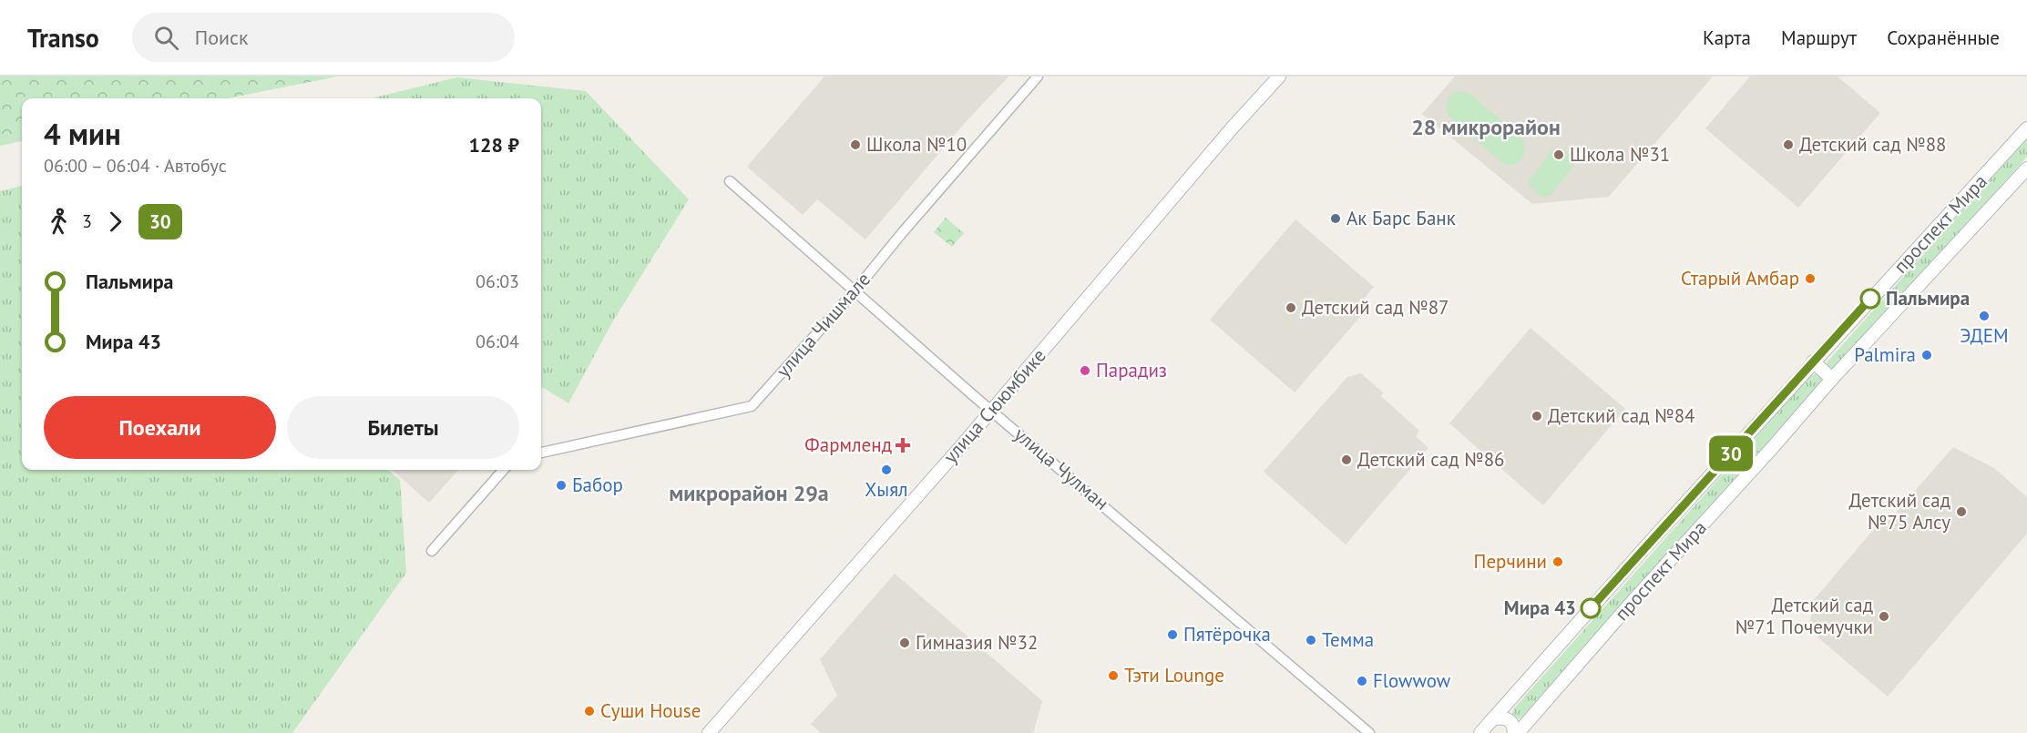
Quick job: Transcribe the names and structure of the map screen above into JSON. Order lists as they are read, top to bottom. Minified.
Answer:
{"streets":{"main road":["проспект Мира","улица Сююмбике"],"street":["улица Чишмале","улица Чулман"]},"crossings":[["улица Чишмале","улица Чулман"],["улица Сююмбике","улица Чулман"]],"districts":["28 микрорайон","микрорайон 29а"],"places":{"other":["Школа №10","Детский сад №88","Школа №31","Ак Барс Банк","Старый Амбар","Пальмира","Детский сад №87","ЭДЕМ","Palmira","Парадиз","Детский сад №84","Детский сад №86","Хыял","Бабор","Детский сад №75 Алсу","Перчини","Мира 43","Детский сад №71 Почемучки","Пятёрочка","Темма","Гимназия №32","Тэти Lounge","Flowwow","Суши House"],"health":["Фармленд"]},"lines":["bus line 30"],"page":{"header":"Transo","search":"Поиск","nav":["Карта","Маршрут","Сохранённые"],"on_map":"30","heading":["4 мин","06:00 – 06:04 · Автобус","128 ₽"],"legs":["3","30"],"list":[{"name":"Пальмира","value":"06:03"},{"name":"Мира 43","value":"06:04"}],"buttons":["Поехали","Билеты"]}}
